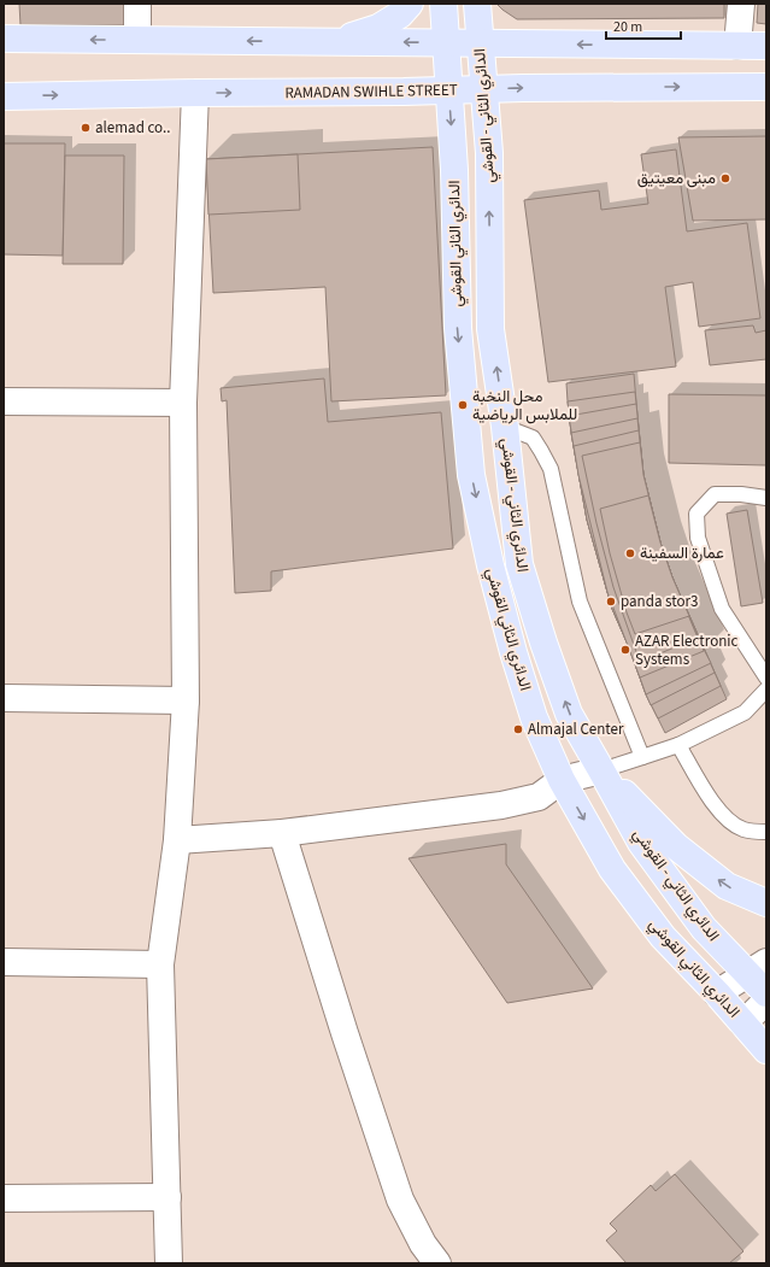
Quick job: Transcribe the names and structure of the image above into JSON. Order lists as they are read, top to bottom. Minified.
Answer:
{"streets":{"main road":["RAMADAN SWIHLE STREET","الدائري الثاني - القوشي","الدائري الثاني القوشي"]},"crossings":[["RAMADAN SWIHLE STREET","الدائري الثاني - القوشي"],["RAMADAN SWIHLE STREET","الدائري الثاني القوشي"]],"one_way":["الدائري الثاني - القوشي","الدائري الثاني القوشي"],"places":["alemad co..","مبنى معيتيق","محل النخبة للملابس الرياضية","عمارة السفينة","panda stor3","AZAR Electronic Systems","Almajal Center"],"scale_bar":"20 m"}
